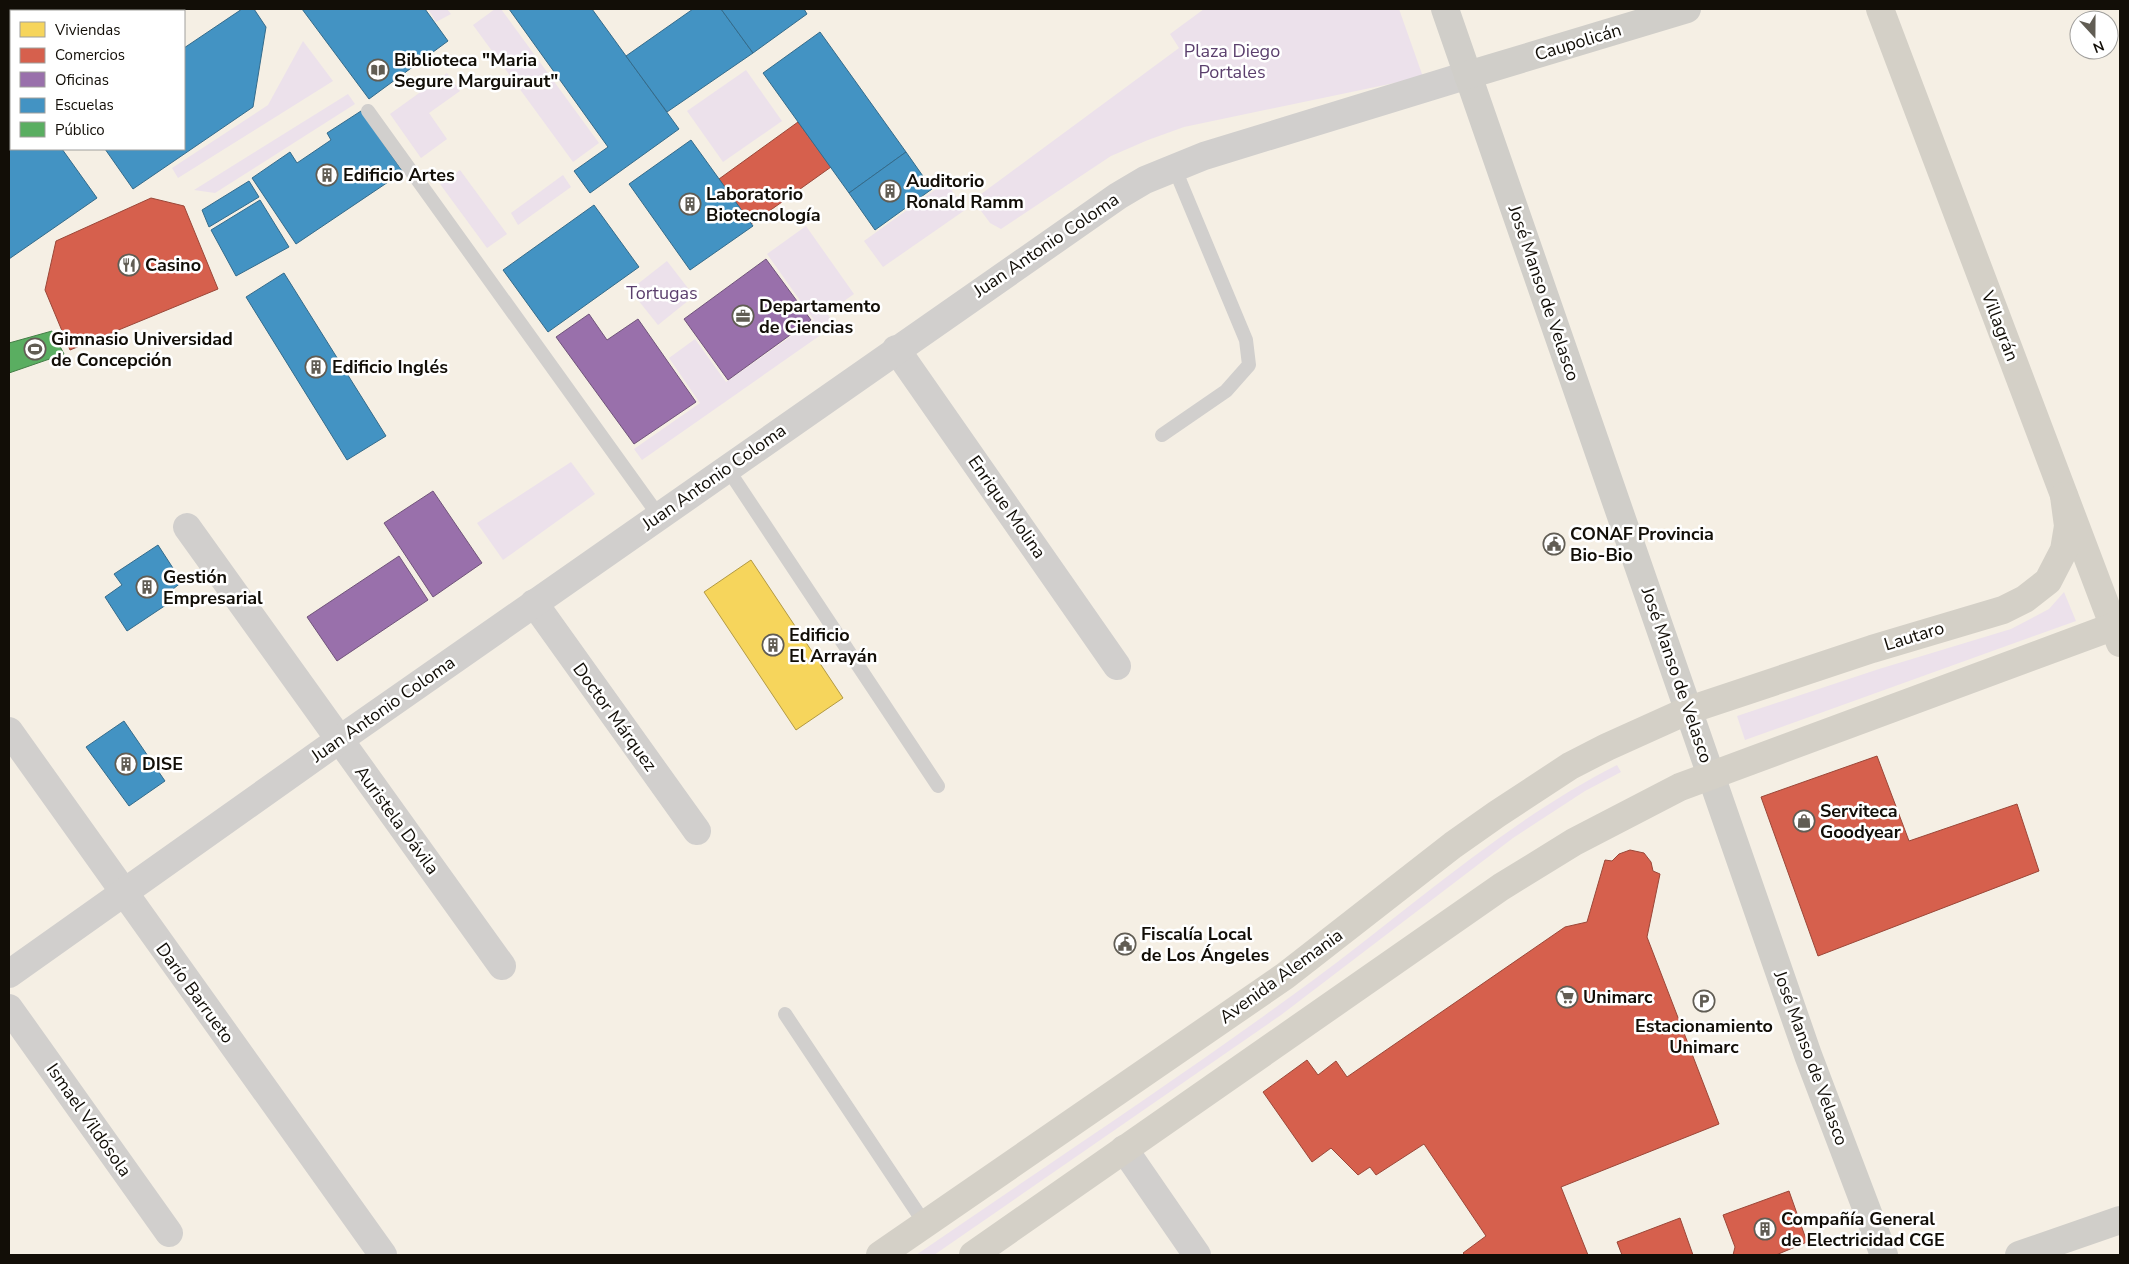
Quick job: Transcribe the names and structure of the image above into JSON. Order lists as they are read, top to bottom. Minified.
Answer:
{"streets":{"main road":["Caupolicán","José Manso de Velasco","Villagrán","Lautaro","Avenida Alemania"],"street":["Juan Antonio Coloma","Enrique Molina","Doctor Márquez","Auristela Dávila","Darío Barrueto","Ismael Vildósola"]},"crossings":[["Caupolicán","Juan Antonio Coloma"],["Caupolicán","José Manso de Velasco"],["Juan Antonio Coloma","José Manso de Velasco"],["Juan Antonio Coloma","Enrique Molina"],["Juan Antonio Coloma","Doctor Márquez"],["Juan Antonio Coloma","Auristela Dávila"],["Juan Antonio Coloma","Darío Barrueto"],["José Manso de Velasco","Lautaro"],["José Manso de Velasco","Avenida Alemania"],["Villagrán","Lautaro"],["Lautaro","Avenida Alemania"]],"parks":["Plaza Diego Portales","Tortugas"],"places":{"library":["Biblioteca \"Maria Segure Marguiraut\""],"building":["Edificio Artes","Auditorio Ronald Ramm","Laboratorio Biotecnología","Edificio Inglés","Gestión Empresarial","Edificio El Arrayán","DISE","Compañía General de Electricidad CGE"],"restaurant":["Casino"],"office":["Departamento de Ciencias"],"sports":["Gimnasio Universidad de Concepción"],"public building":["CONAF Provincia Bio-Bio","Fiscalía Local de Los Ángeles"],"shop":["Serviteca Goodyear"],"supermarket":["Unimarc"],"parking":["Estacionamiento Unimarc"]},"legend":["Viviendas","Comercios","Oficinas","Escuelas","Público"],"north":"bottom"}
